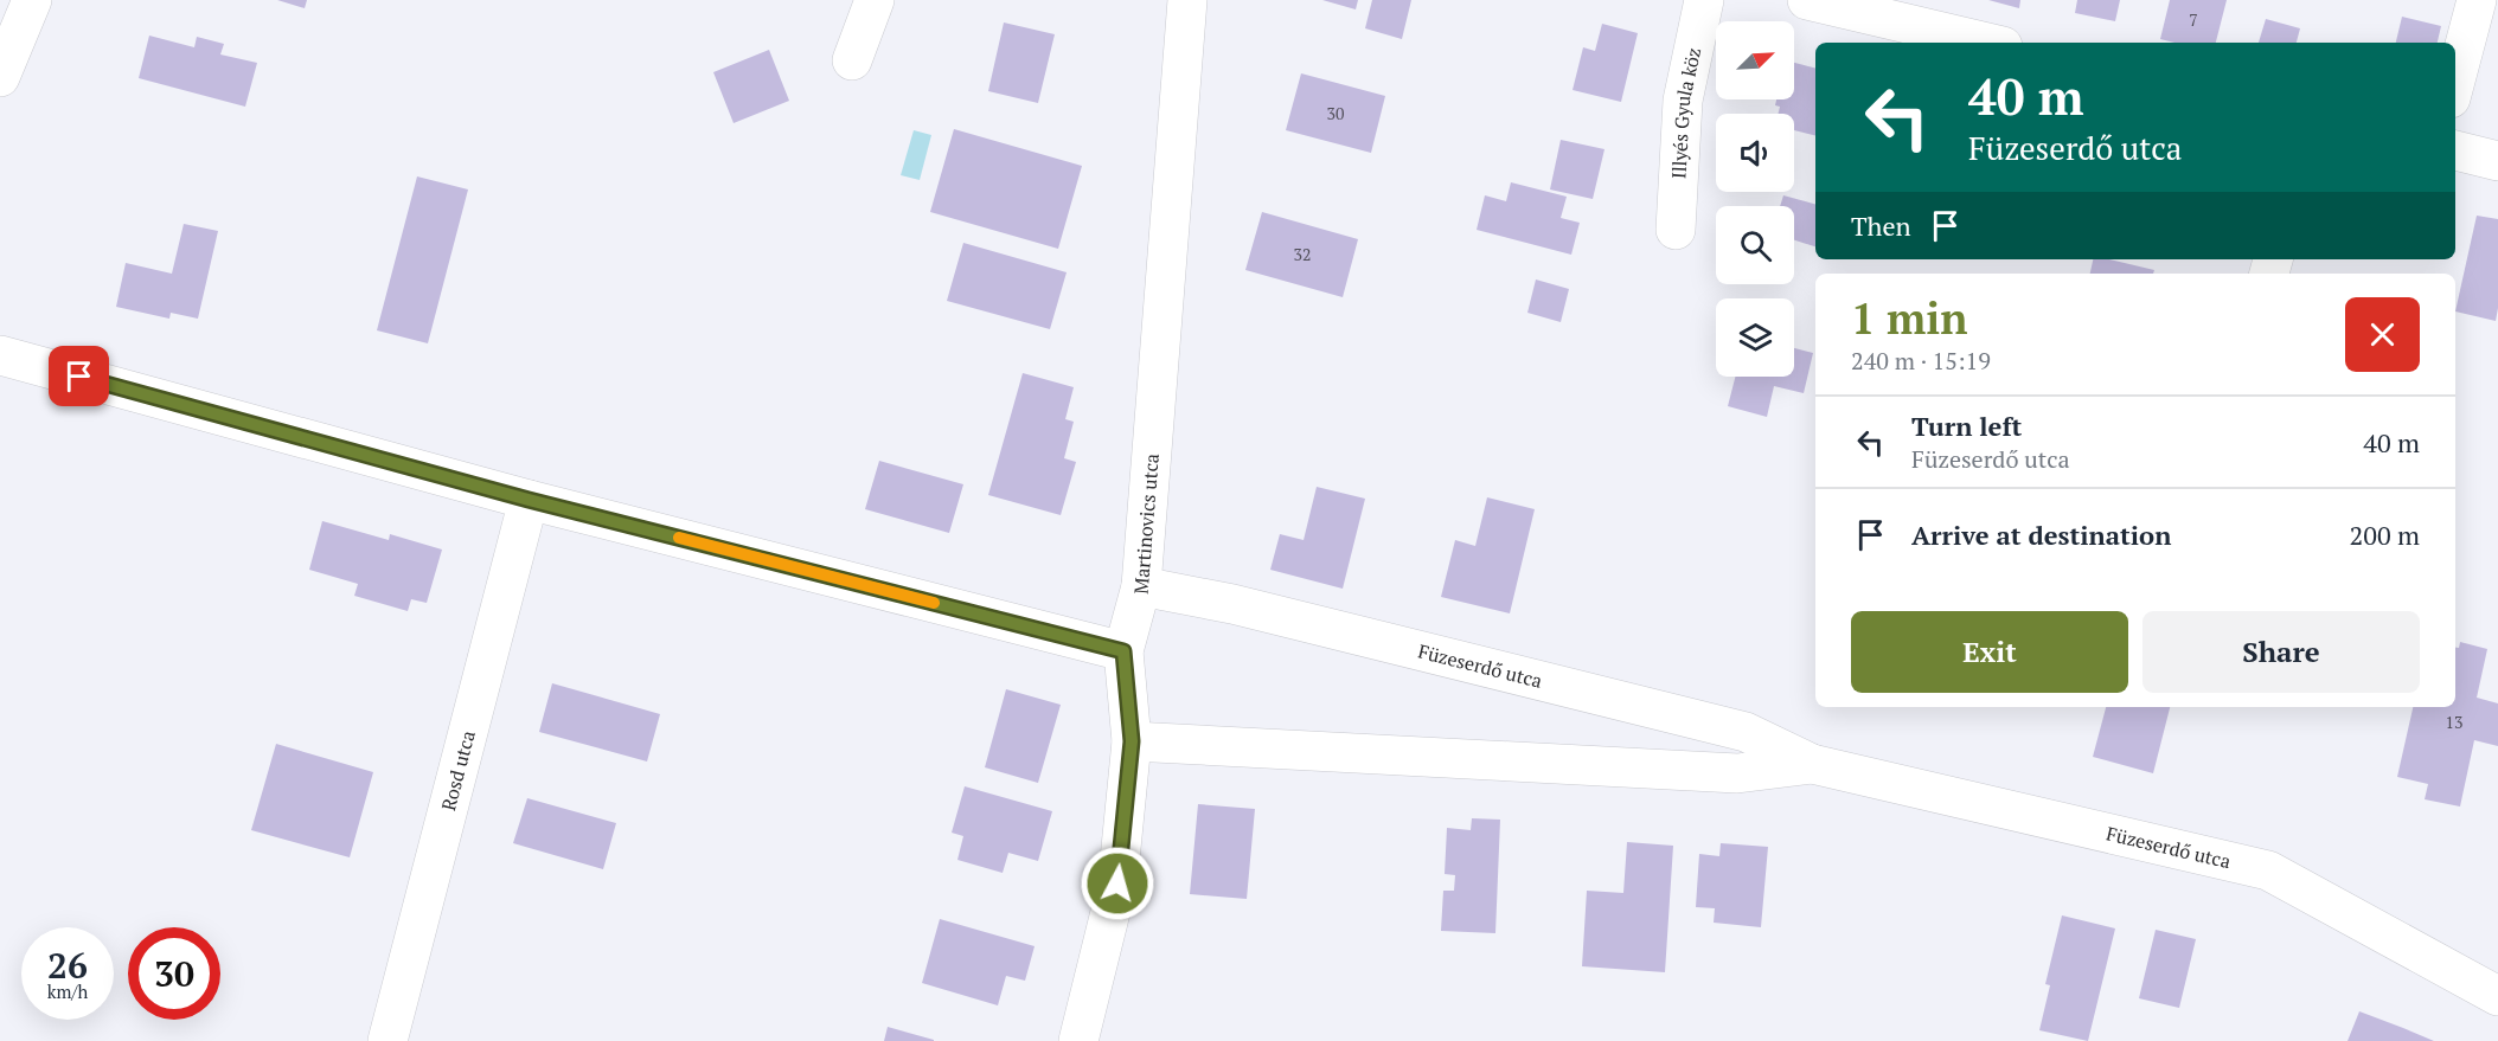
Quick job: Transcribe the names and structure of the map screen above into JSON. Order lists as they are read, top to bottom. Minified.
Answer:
{"streets":{"street":["Illyés Gyula köz","Martinovics utca","Füzeserdő utca","Rosd utca"]},"crossings":[["Martinovics utca","Füzeserdő utca"]],"house_numbers":["7","30","32","13"],"north":"top right","page":{"turn":["40 m","Füzeserdő utca"],"then":"Then","heading":["1 min","240 m · 15:19"],"list":[{"name":"Turn left","note":"Füzeserdő utca","value":"40 m"},{"name":"Arrive at destination","value":"200 m"}],"buttons":["Exit","Share"],"speed":"26 km/h","limit":"30"}}
